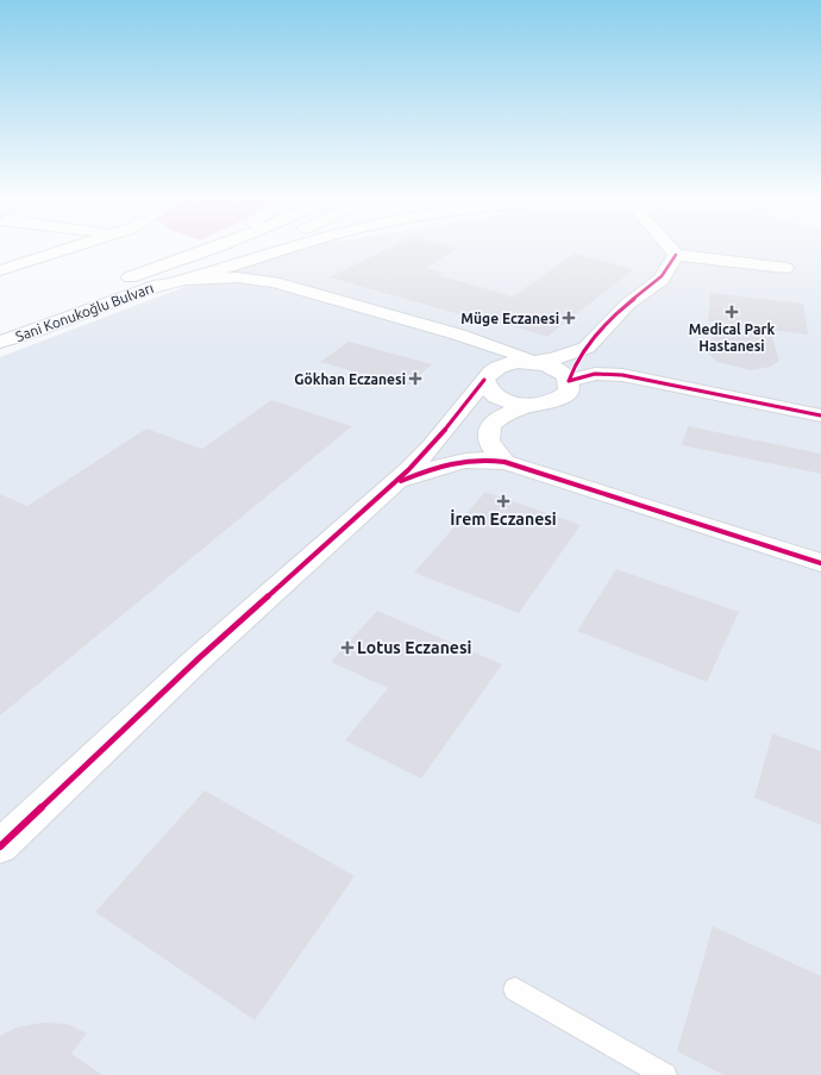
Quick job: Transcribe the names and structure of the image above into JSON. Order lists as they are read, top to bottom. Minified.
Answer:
{"streets":{"main road":["Sani Konukoğlu Bulvarı"]},"places":{"health":["Medical Park Hastanesi","Müge Eczanesi","Gökhan Eczanesi","İrem Eczanesi","Lotus Eczanesi"]}}
